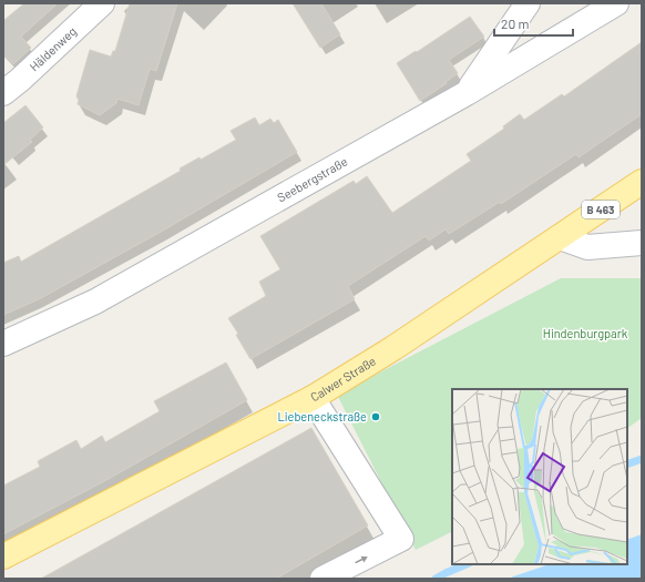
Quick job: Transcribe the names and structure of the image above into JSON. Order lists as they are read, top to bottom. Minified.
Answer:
{"streets":{"main road":["B 463","Calwer Straße"],"street":["Häldenweg","Seebergstraße"]},"parks":["Hindenburgpark"],"places":["Liebeneckstraße"],"scale_bar":"20 m"}
